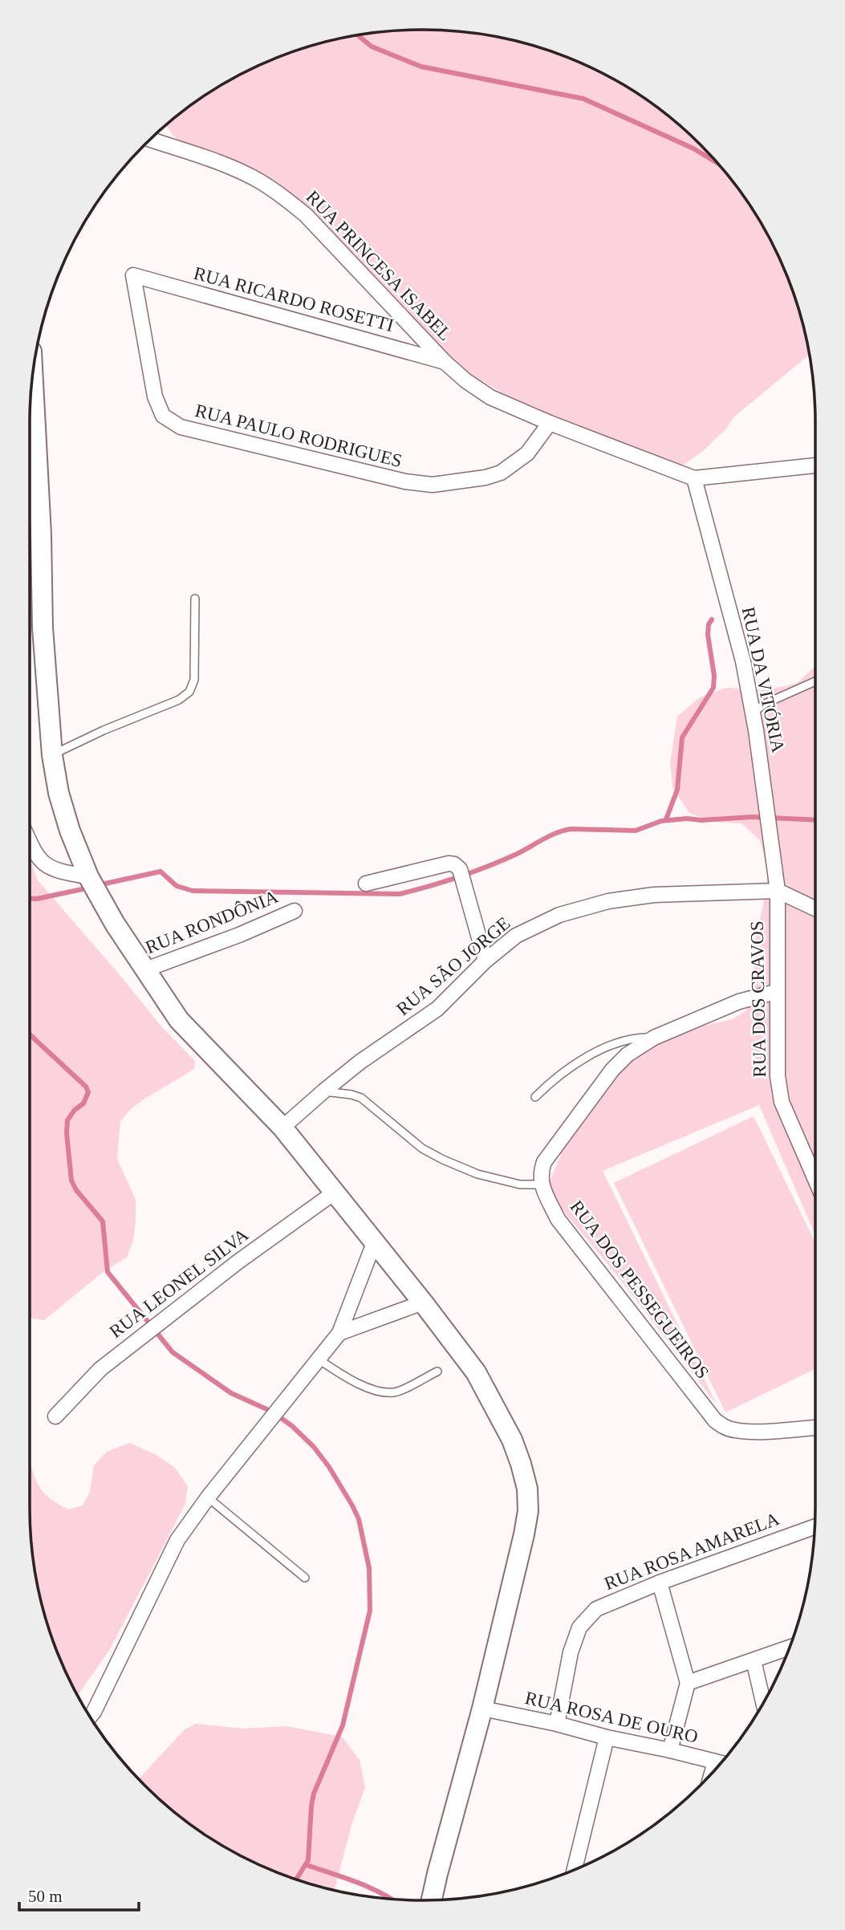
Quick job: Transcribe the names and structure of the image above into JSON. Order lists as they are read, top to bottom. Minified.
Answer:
{"streets":{"street":["RUA PRINCESA ISABEL","RUA RICARDO ROSETTI","RUA PAULO RODRIGUES","RUA DA VITÓRIA","RUA RONDÔNIA","RUA SÃO JORGE","RUA DOS CRAVOS","RUA LEONEL SILVA","RUA DOS PESSEGUEIROS","RUA ROSA AMARELA","RUA ROSA DE OURO"]},"crossings":[["RUA PRINCESA ISABEL","RUA RICARDO ROSETTI"],["RUA PRINCESA ISABEL","RUA PAULO RODRIGUES"],["RUA PRINCESA ISABEL","RUA DA VITÓRIA"],["RUA RICARDO ROSETTI","RUA PAULO RODRIGUES"],["RUA DA VITÓRIA","RUA SÃO JORGE"],["RUA DA VITÓRIA","RUA DOS CRAVOS"],["RUA SÃO JORGE","RUA DOS CRAVOS"],["RUA ROSA AMARELA","RUA ROSA DE OURO"]],"scale_bar":"50 m"}
